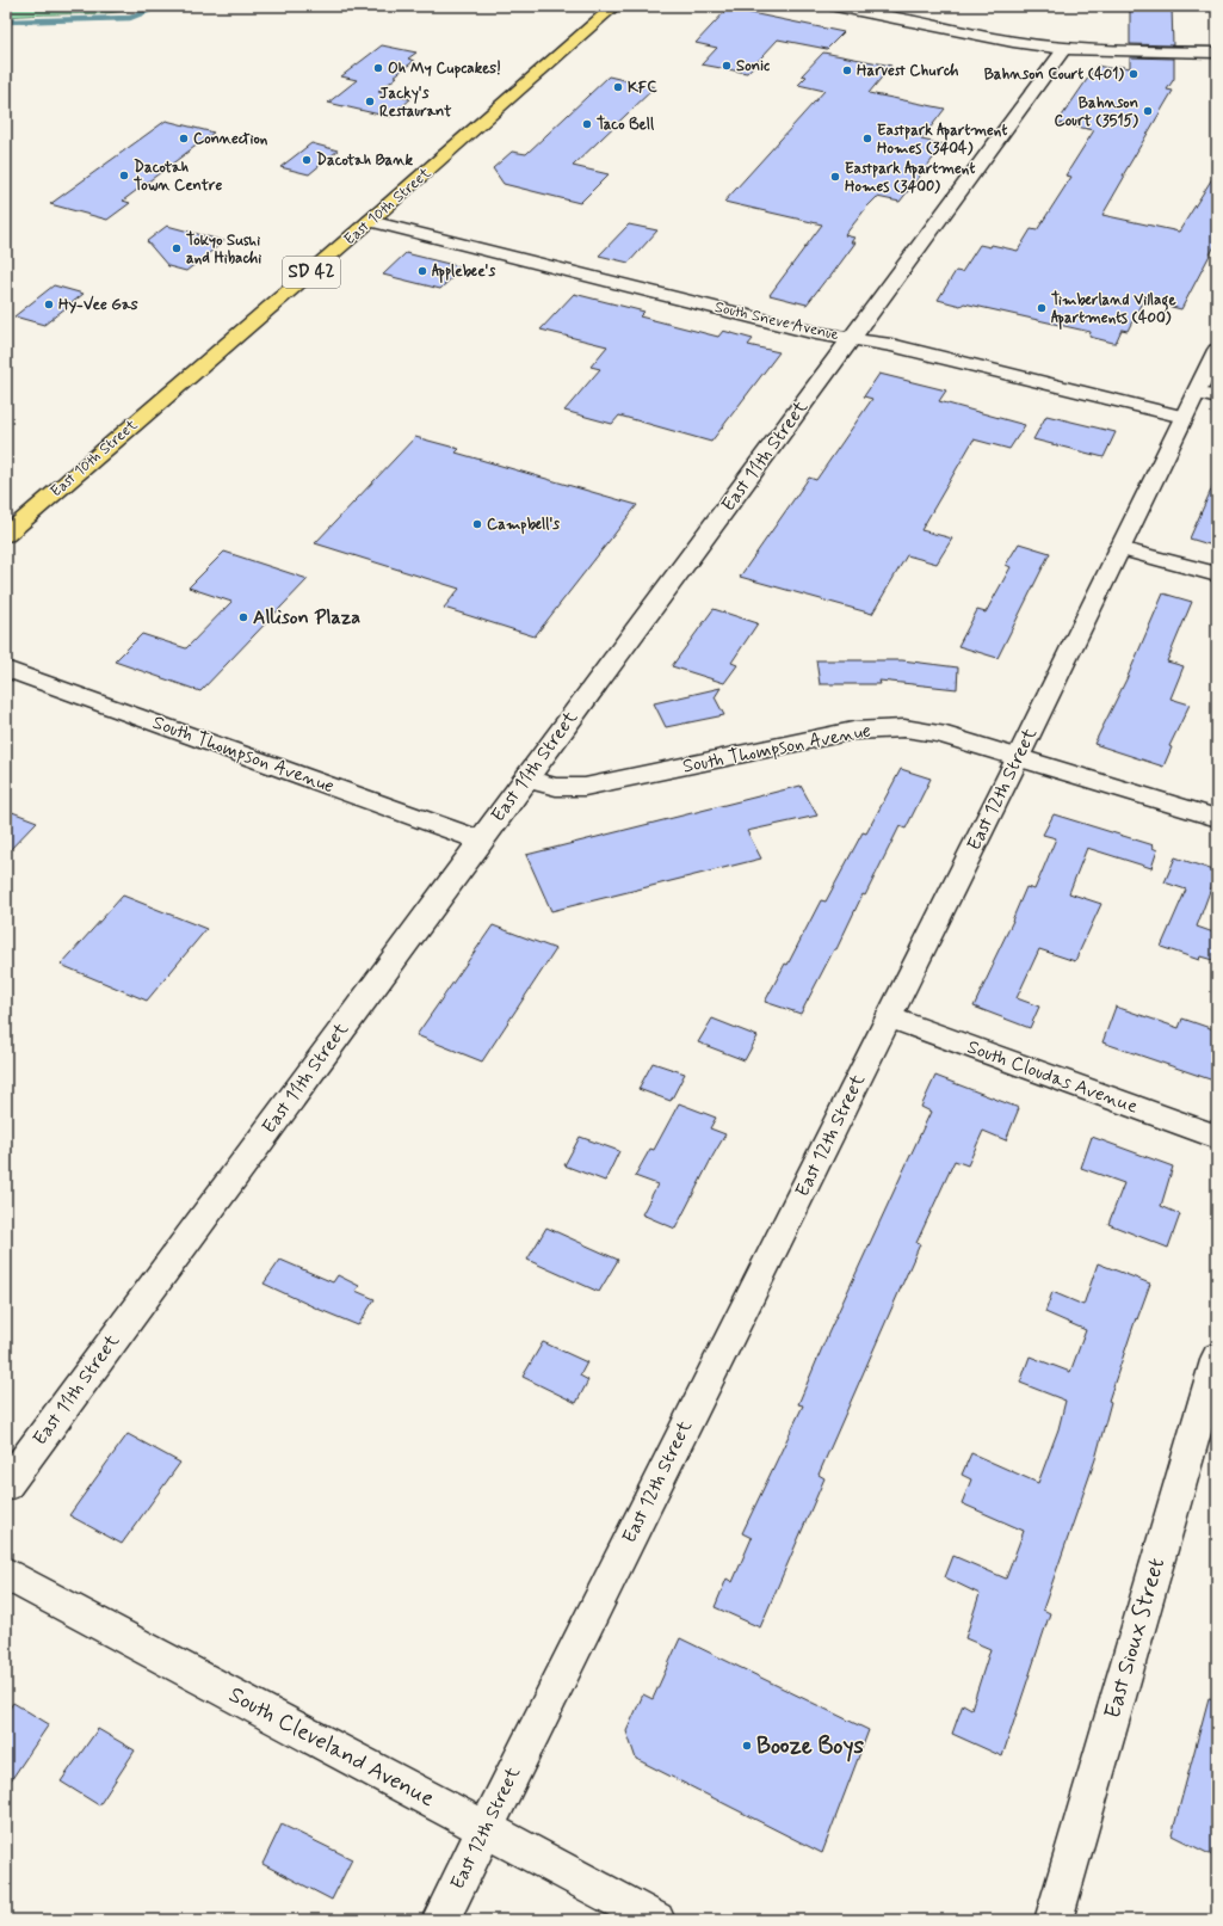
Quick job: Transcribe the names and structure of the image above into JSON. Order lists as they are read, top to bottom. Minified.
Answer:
{"streets":{"main road":["East 10th Street","SD 42"],"street":["South Sneve Avenue","East 11th Street","South Thompson Avenue","East 12th Street","South Cloudas Avenue","East Sioux Street","South Cleveland Avenue"]},"crossings":[["East 10th Street","South Sneve Avenue"],["South Sneve Avenue","East 11th Street"],["South Sneve Avenue","East 12th Street"],["East 11th Street","South Thompson Avenue"],["South Thompson Avenue","East 12th Street"],["East 12th Street","South Cloudas Avenue"],["East 12th Street","South Cleveland Avenue"]],"places":["Sonic","Oh My Cupcakes!","Harvest Church","Bahnson Court (401)","KFC","Jacky's Restaurant","Bahnson Court (3515)","Taco Bell","Connection","Eastpark Apartment Homes (3404)","Dacotah Bank","Dacotah Town Centre","Eastpark Apartment Homes (3400)","Tokyo Sushi and Hibachi","Applebee's","Hy-Vee Gas","Timberland Village Apartments (400)","Campbell's","Allison Plaza","Booze Boys"]}
